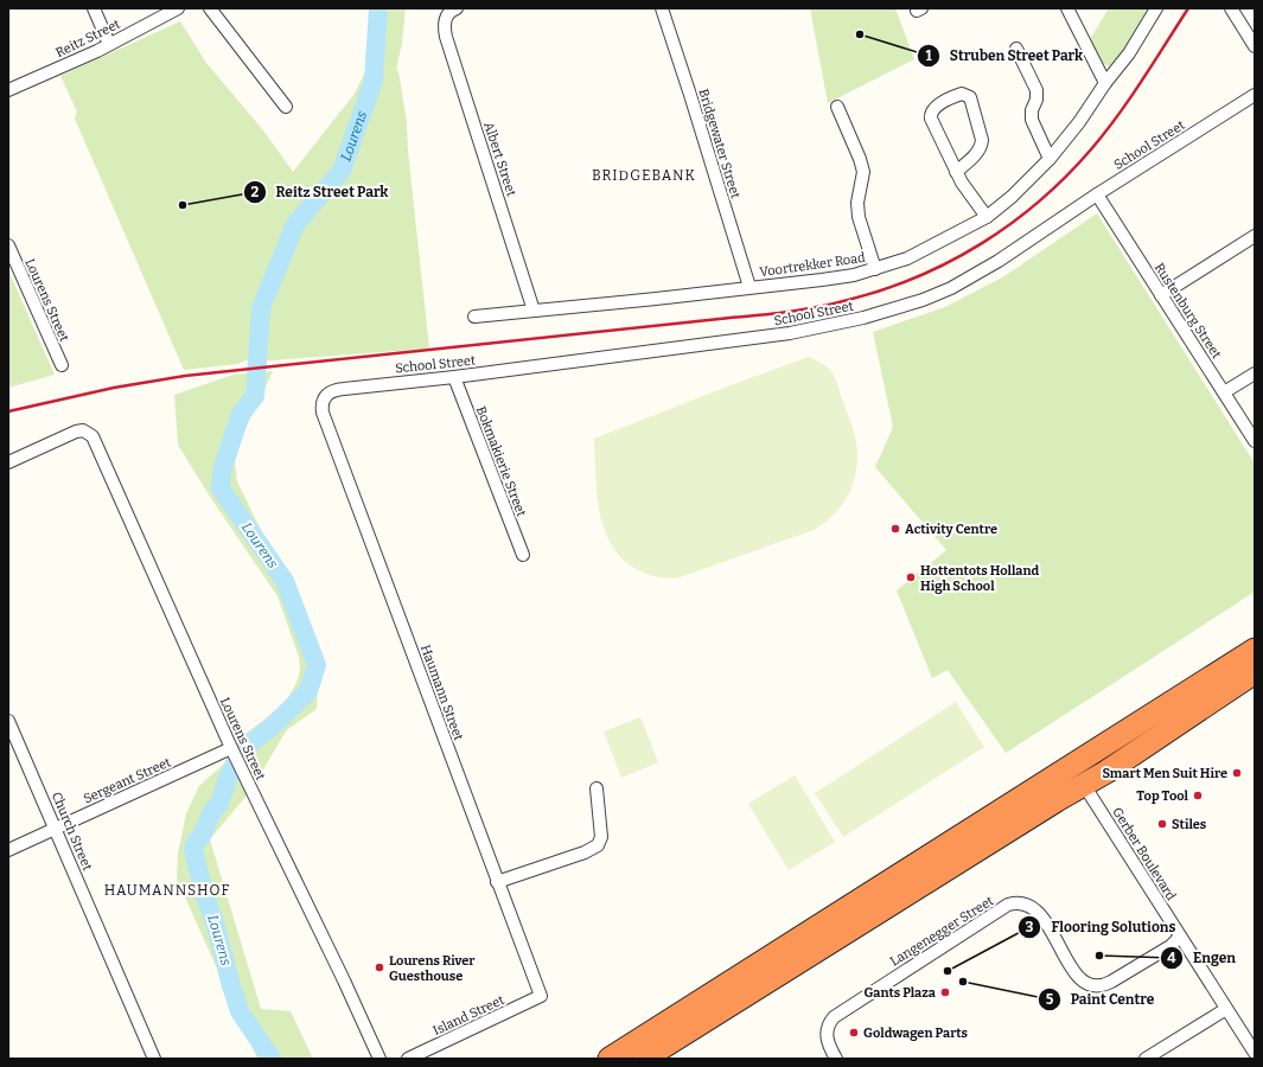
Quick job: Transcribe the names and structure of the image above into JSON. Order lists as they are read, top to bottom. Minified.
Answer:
{"streets":{"street":["Reitz Street","Bridgewater Street","School Street","Albert Street","Voortrekker Road","Lourens Street","Rustenburg Street","Bokmakierie Street","Haumann Street","Sergeant Street","Church Street","Gerber Boulevard","Langenegger Street","Island Street"]},"crossings":[["Bridgewater Street","Voortrekker Road"],["School Street","Rustenburg Street"],["School Street","Bokmakierie Street"],["School Street","Haumann Street"],["Albert Street","Voortrekker Road"],["Lourens Street","Sergeant Street"],["Haumann Street","Island Street"],["Sergeant Street","Church Street"],["Gerber Boulevard","Langenegger Street"]],"districts":["BRIDGEBANK","HAUMANNSHOF"],"water":["Lourens"],"places":["Struben Street Park","Reitz Street Park","Activity Centre","Hottentots Holland High School","Smart Men Suit Hire","Top Tool","Stiles","Engen","Lourens River Guesthouse","Flooring Solutions","Paint Centre","Gants Plaza","Goldwagen Parts"]}
